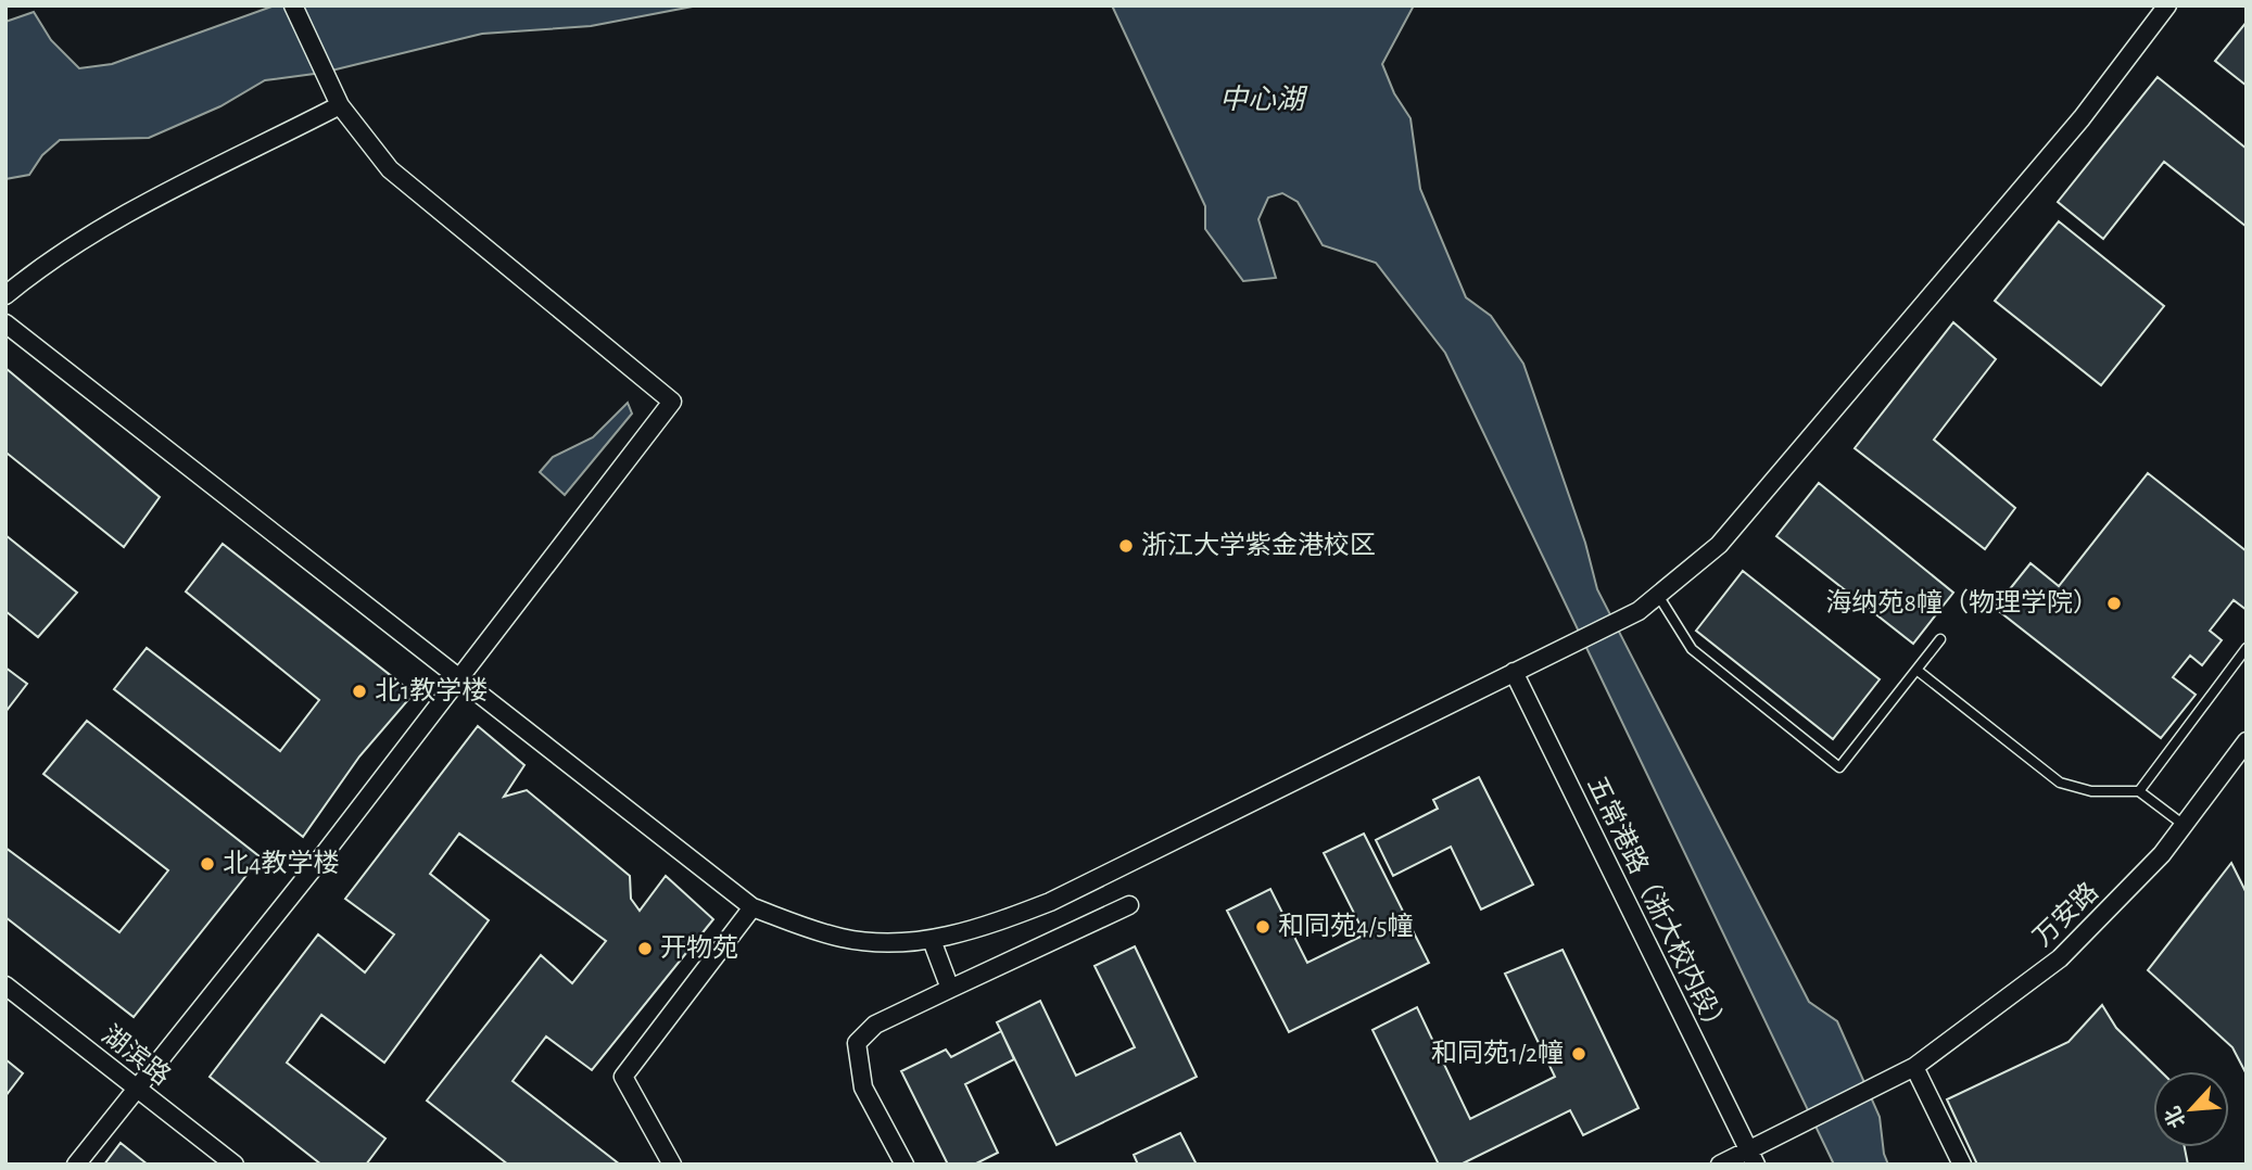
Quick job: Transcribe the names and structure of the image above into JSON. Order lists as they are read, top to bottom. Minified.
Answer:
{"streets":{"street":["五常港路（浙大校内段）","万安路","湖滨路"]},"crossings":[["五常港路（浙大校内段）","万安路"]],"water":["中心湖"],"places":["浙江大学紫金港校区","海纳苑8幢（物理学院）","北1教学楼","北4教学楼","和同苑4/5幢","开物苑","和同苑1/2幢"],"north":"bottom left"}
